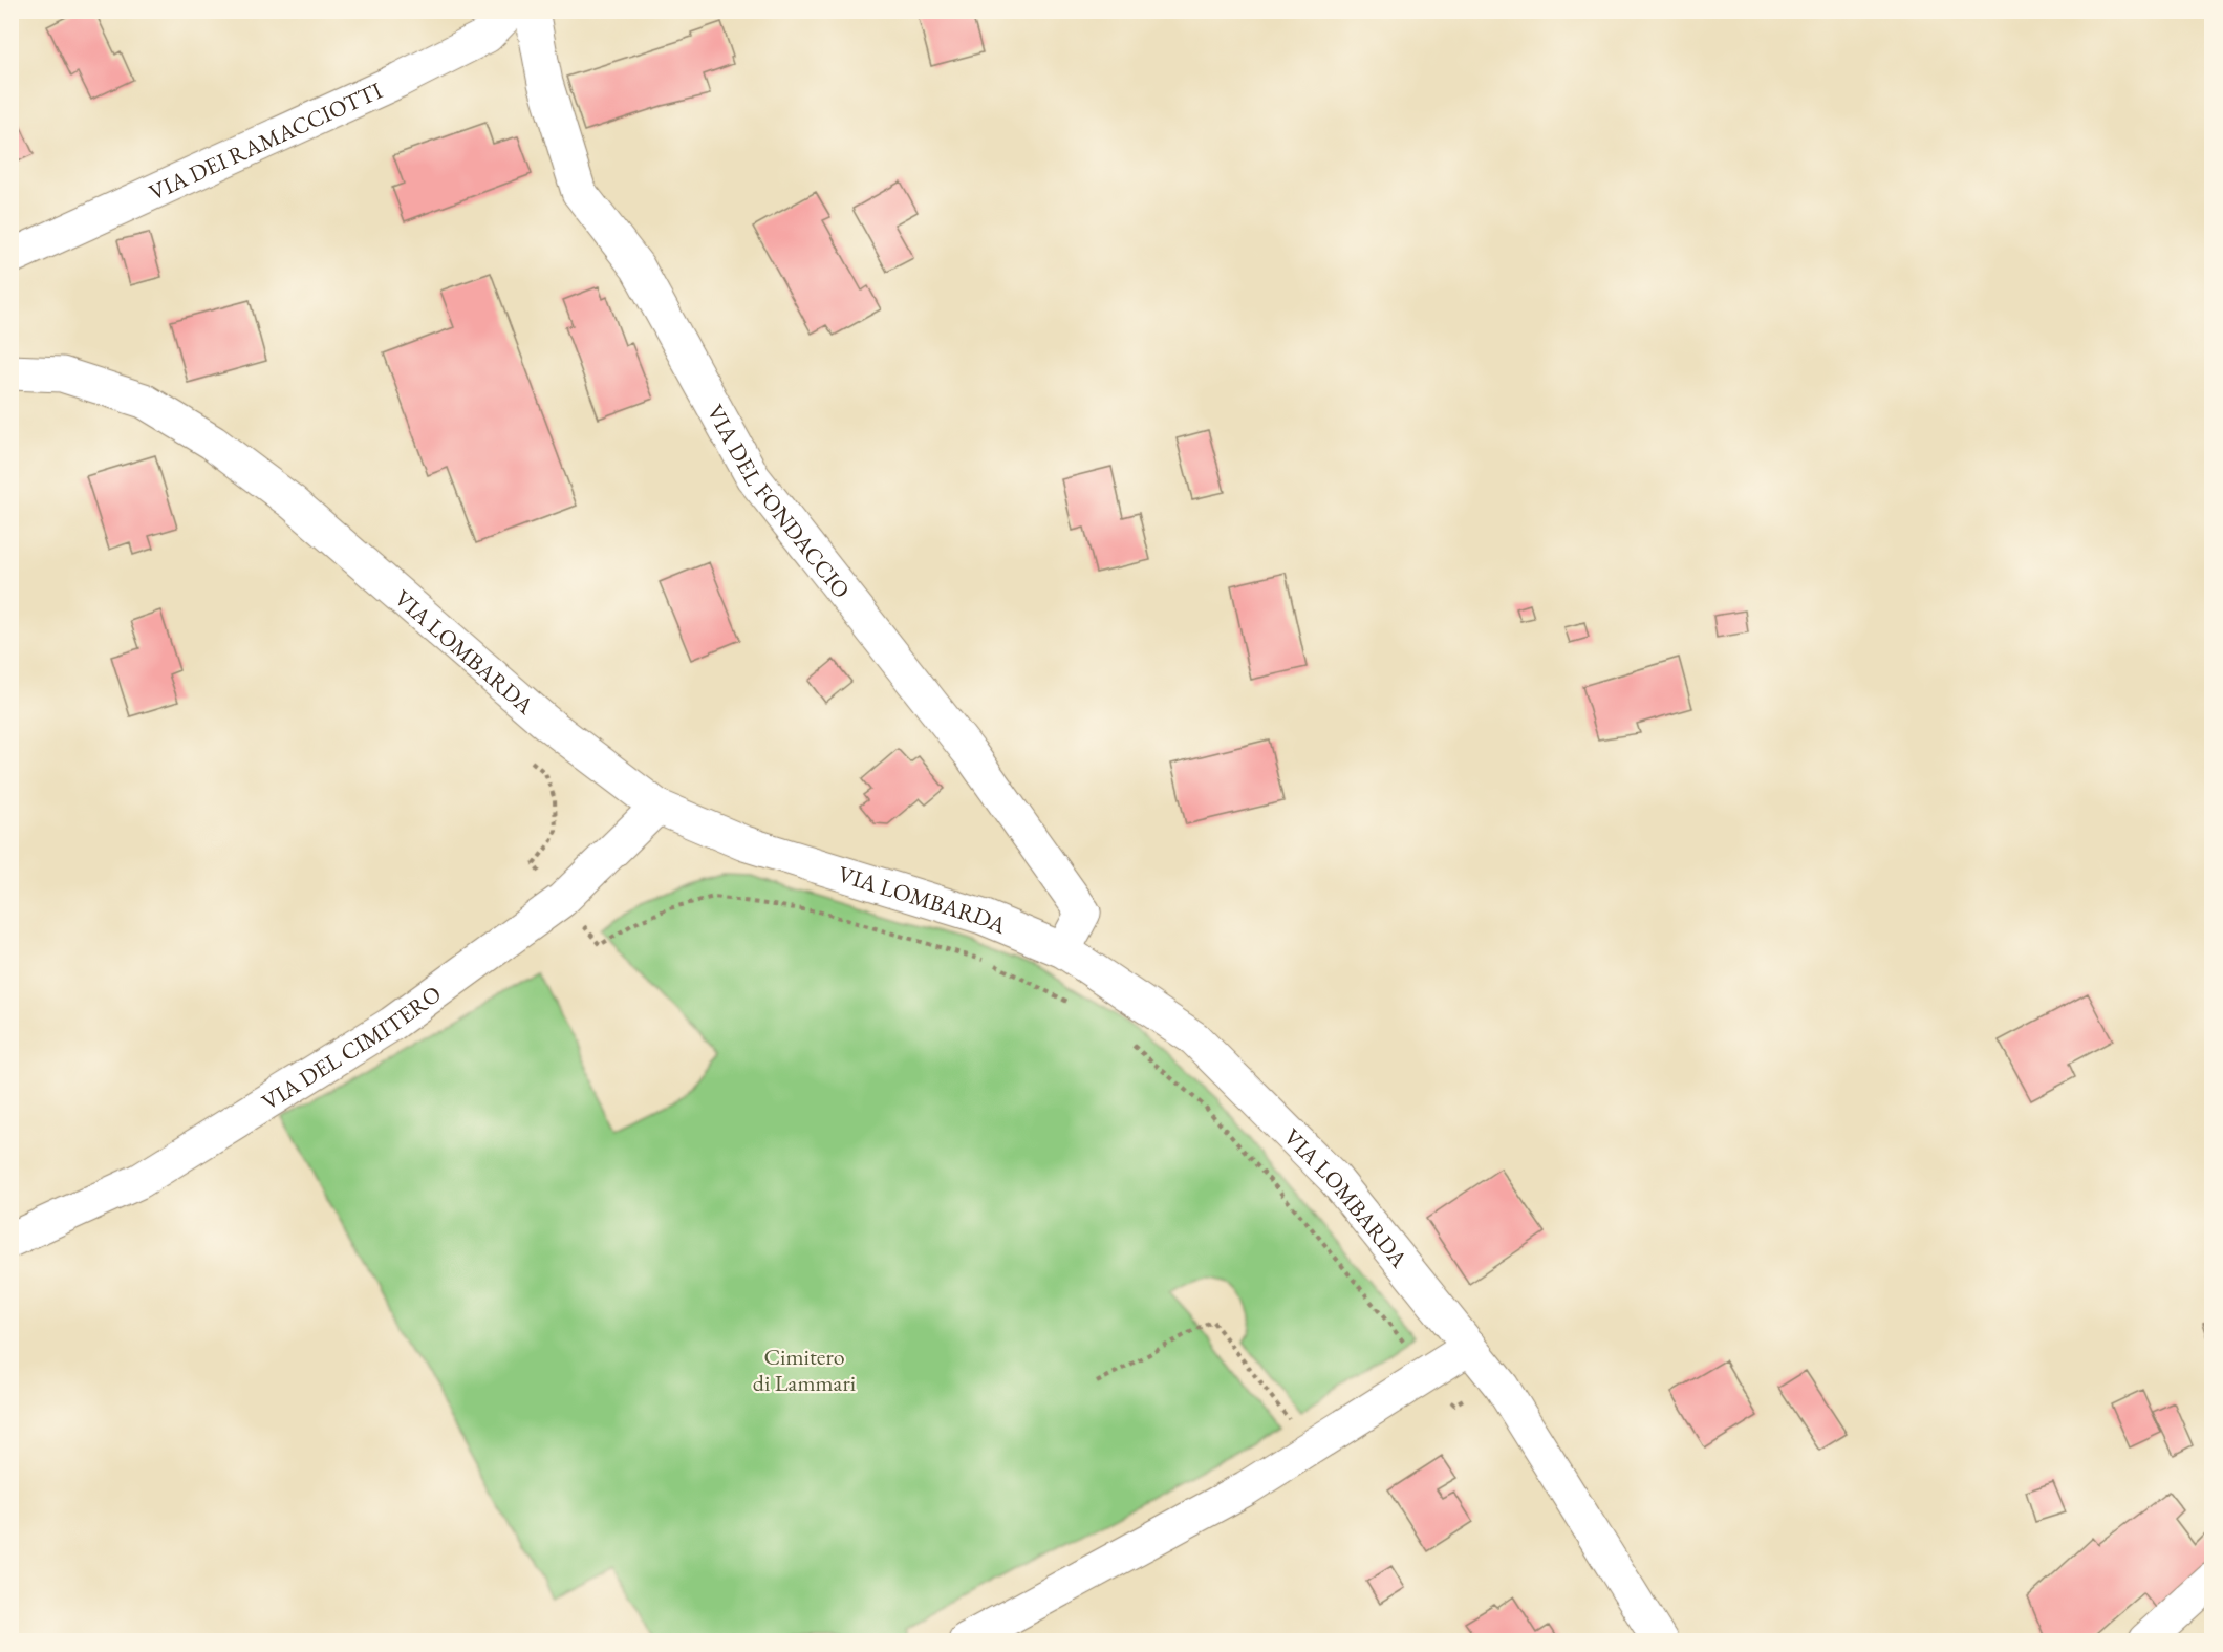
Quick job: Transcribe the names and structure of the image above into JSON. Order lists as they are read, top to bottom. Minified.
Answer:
{"streets":{"street":["VIA DEI RAMACCIOTTI","VIA DEL FONDACCIO","VIA LOMBARDA","VIA DEL CIMITERO"]},"crossings":[["VIA DEL FONDACCIO","VIA LOMBARDA"],["VIA LOMBARDA","VIA DEL CIMITERO"]],"parks":["Cimitero di Lammari"]}
